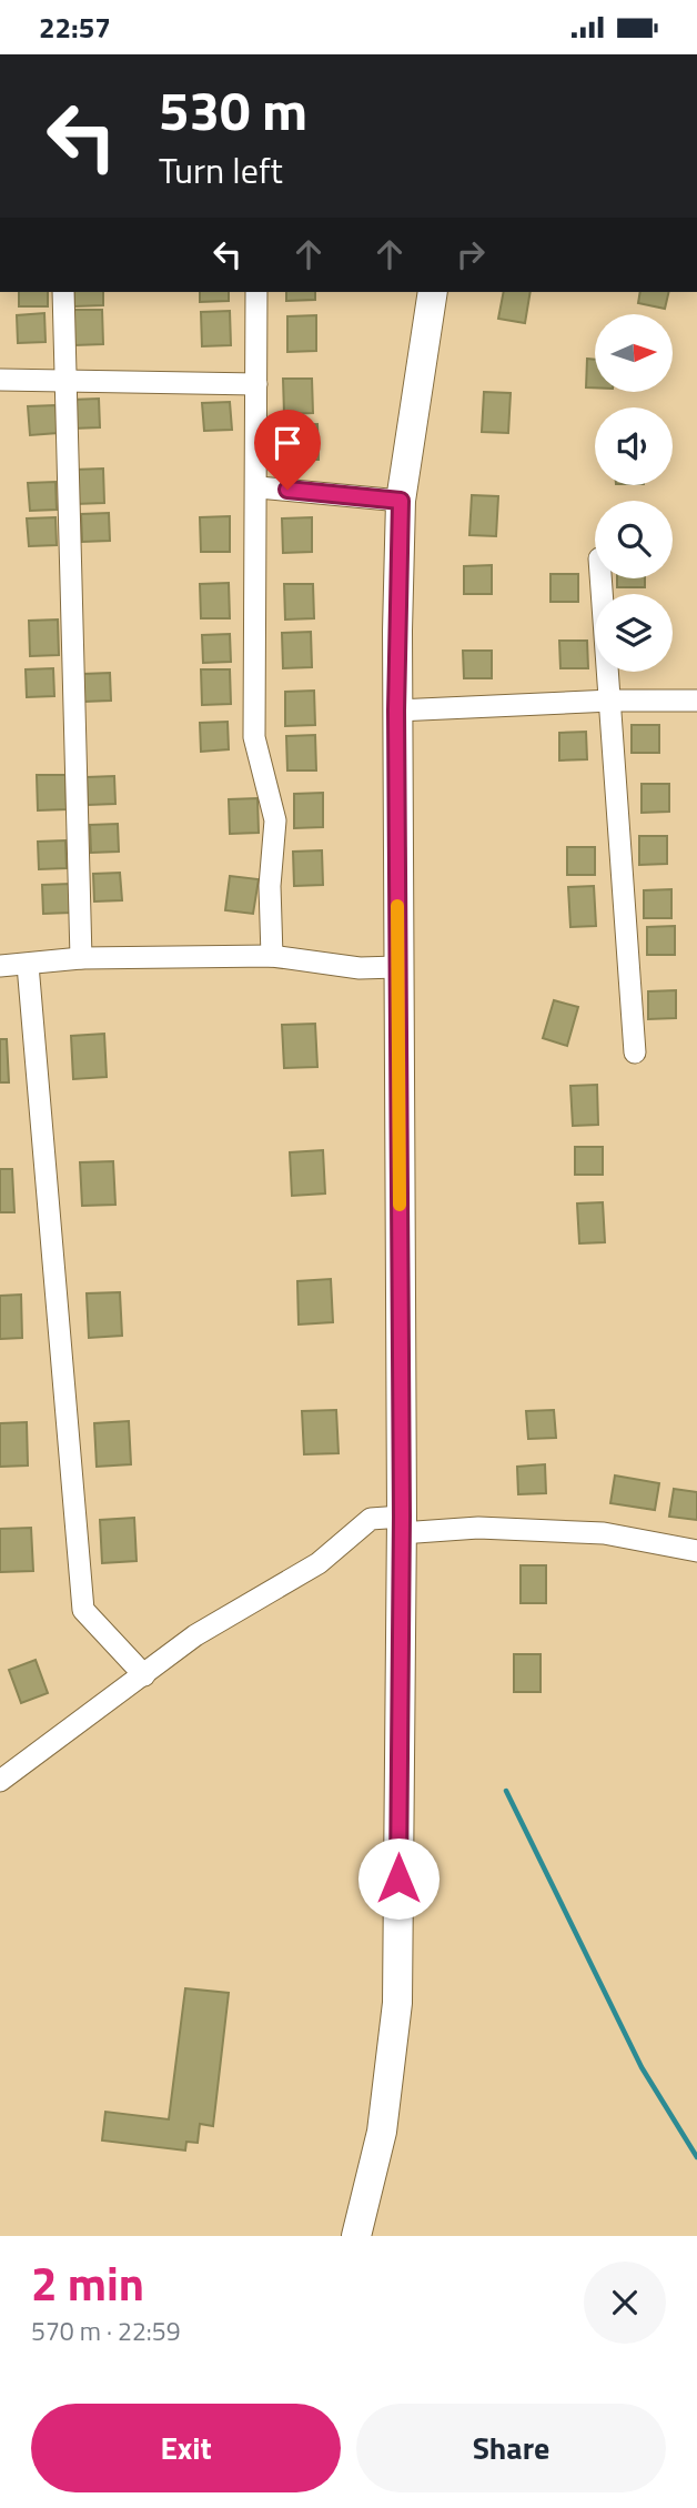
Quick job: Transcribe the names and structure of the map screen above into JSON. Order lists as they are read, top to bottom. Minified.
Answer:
{"north":"right","page":{"status":"22:57","turn":["530 m","Turn left"],"heading":["2 min","570 m · 22:59"],"buttons":["Exit","Share"]}}
